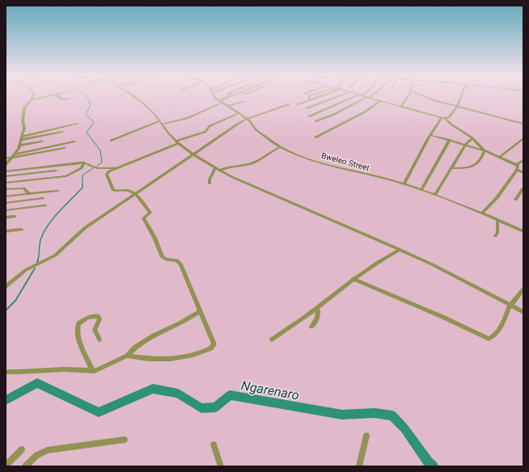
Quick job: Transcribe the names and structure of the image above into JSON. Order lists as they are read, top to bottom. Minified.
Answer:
{"streets":{"street":["Bweleo Street"]},"water":["Ngarenaro"]}
